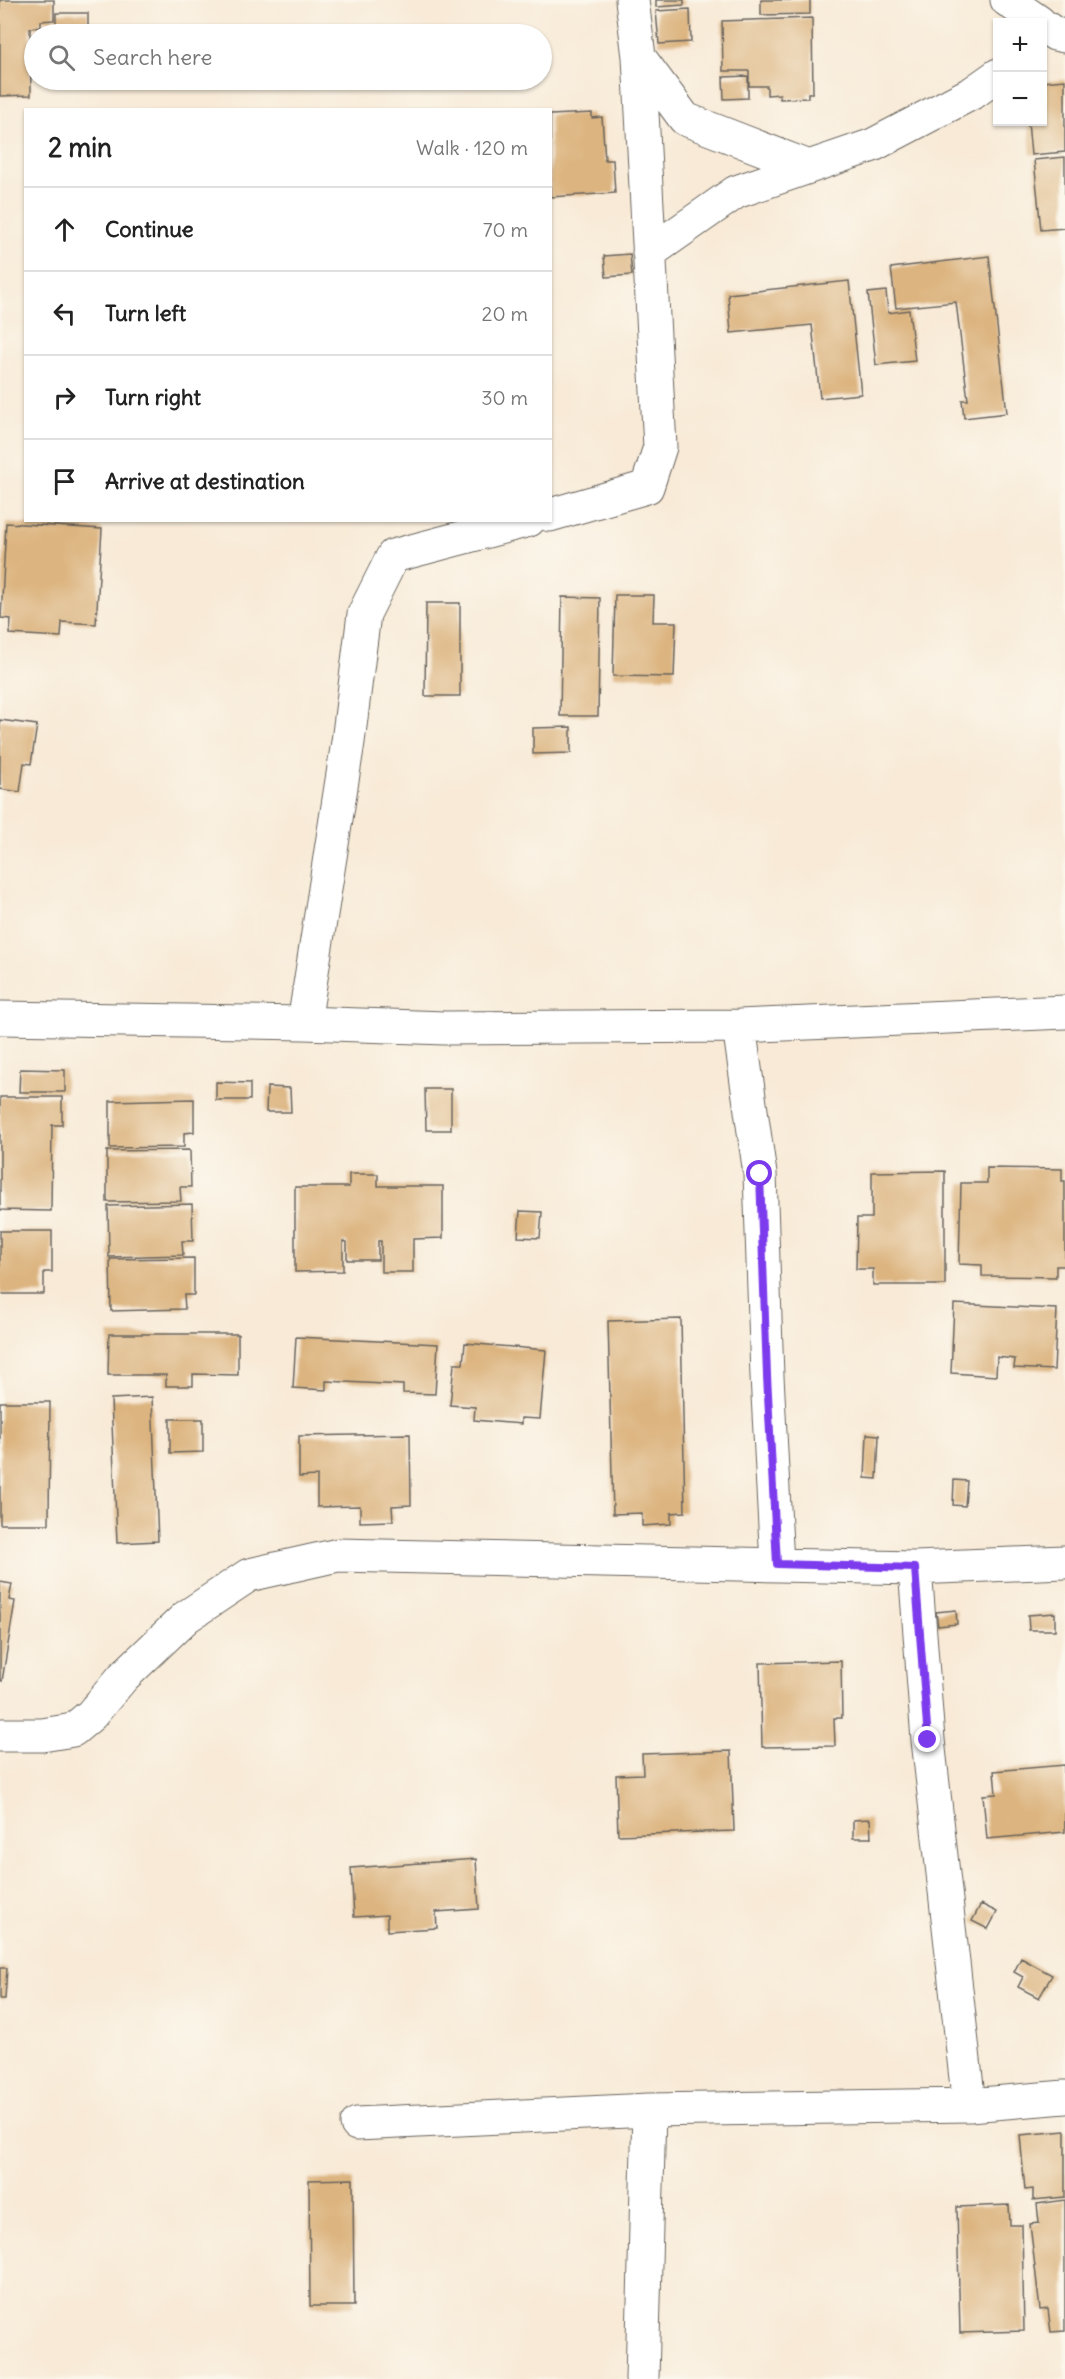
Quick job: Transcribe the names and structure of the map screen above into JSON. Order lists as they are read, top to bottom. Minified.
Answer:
{"page":{"map_buttons":["+","−"],"search":"Search here","heading":["2 min","Walk · 120 m"],"list":[["Continue","70 m"],["Turn left","20 m"],["Turn right","30 m"],"Arrive at destination"]}}
